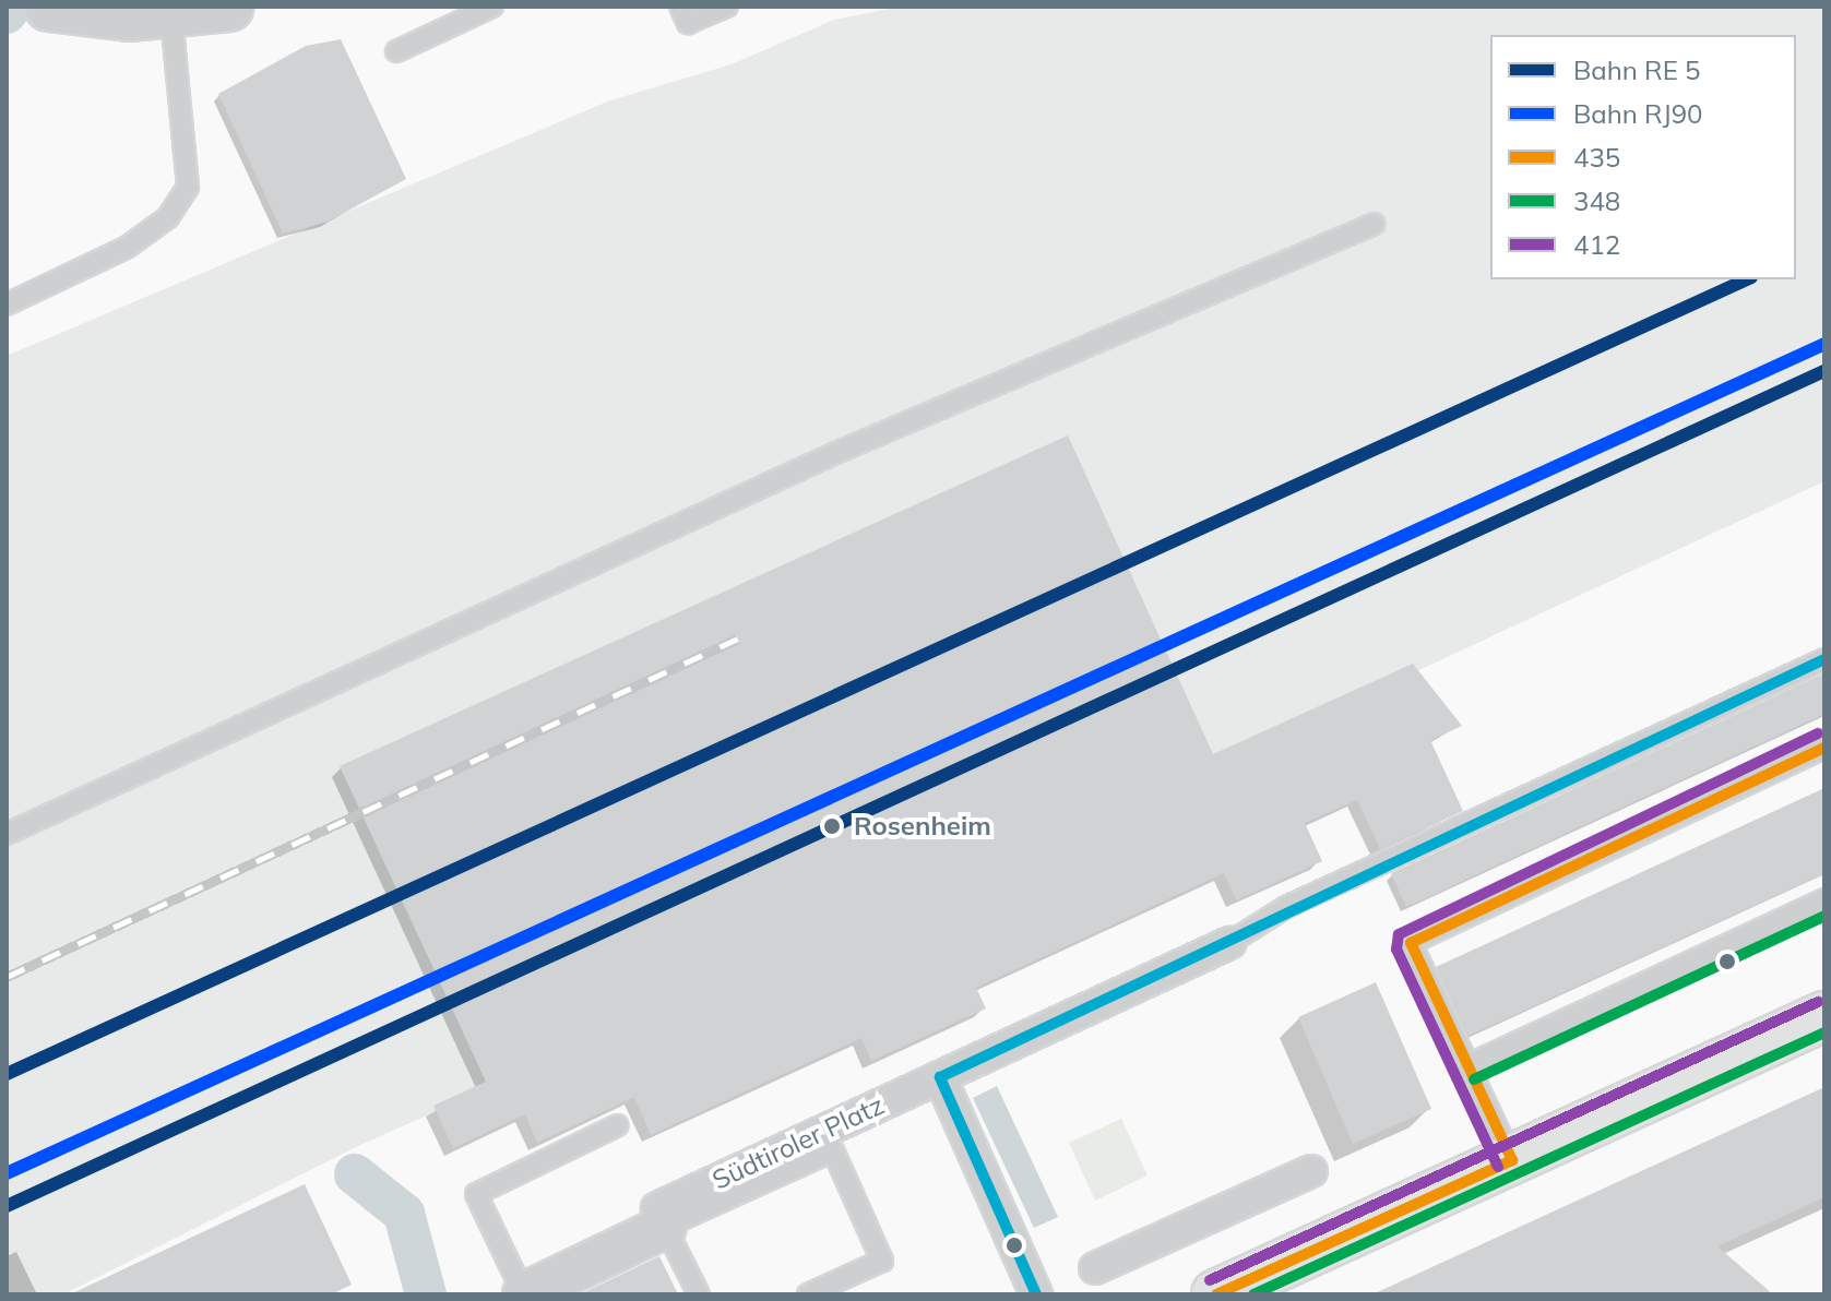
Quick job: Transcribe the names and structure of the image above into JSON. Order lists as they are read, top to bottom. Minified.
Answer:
{"streets":{"street":["Südtiroler Platz"]},"places":["Rosenheim"],"lines":["rail line RJ90","transit line 412","transit line 435","transit line 348"],"legend":["Bahn RE 5","Bahn RJ90","435","348","412"]}
